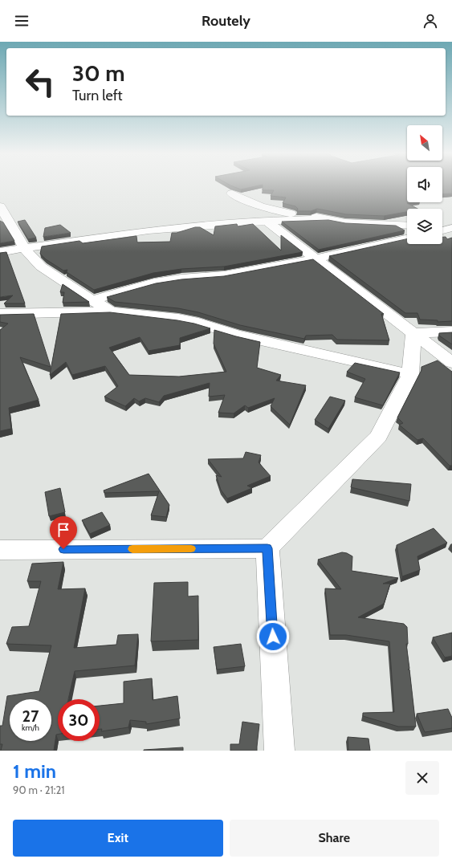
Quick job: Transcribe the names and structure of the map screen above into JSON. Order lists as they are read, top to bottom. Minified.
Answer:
{"north":"top left","page":{"header":"Routely","turn":["30 m","Turn left"],"speed":"27 km/h","limit":"30","heading":["1 min","90 m · 21:21"],"buttons":["Exit","Share"]}}
